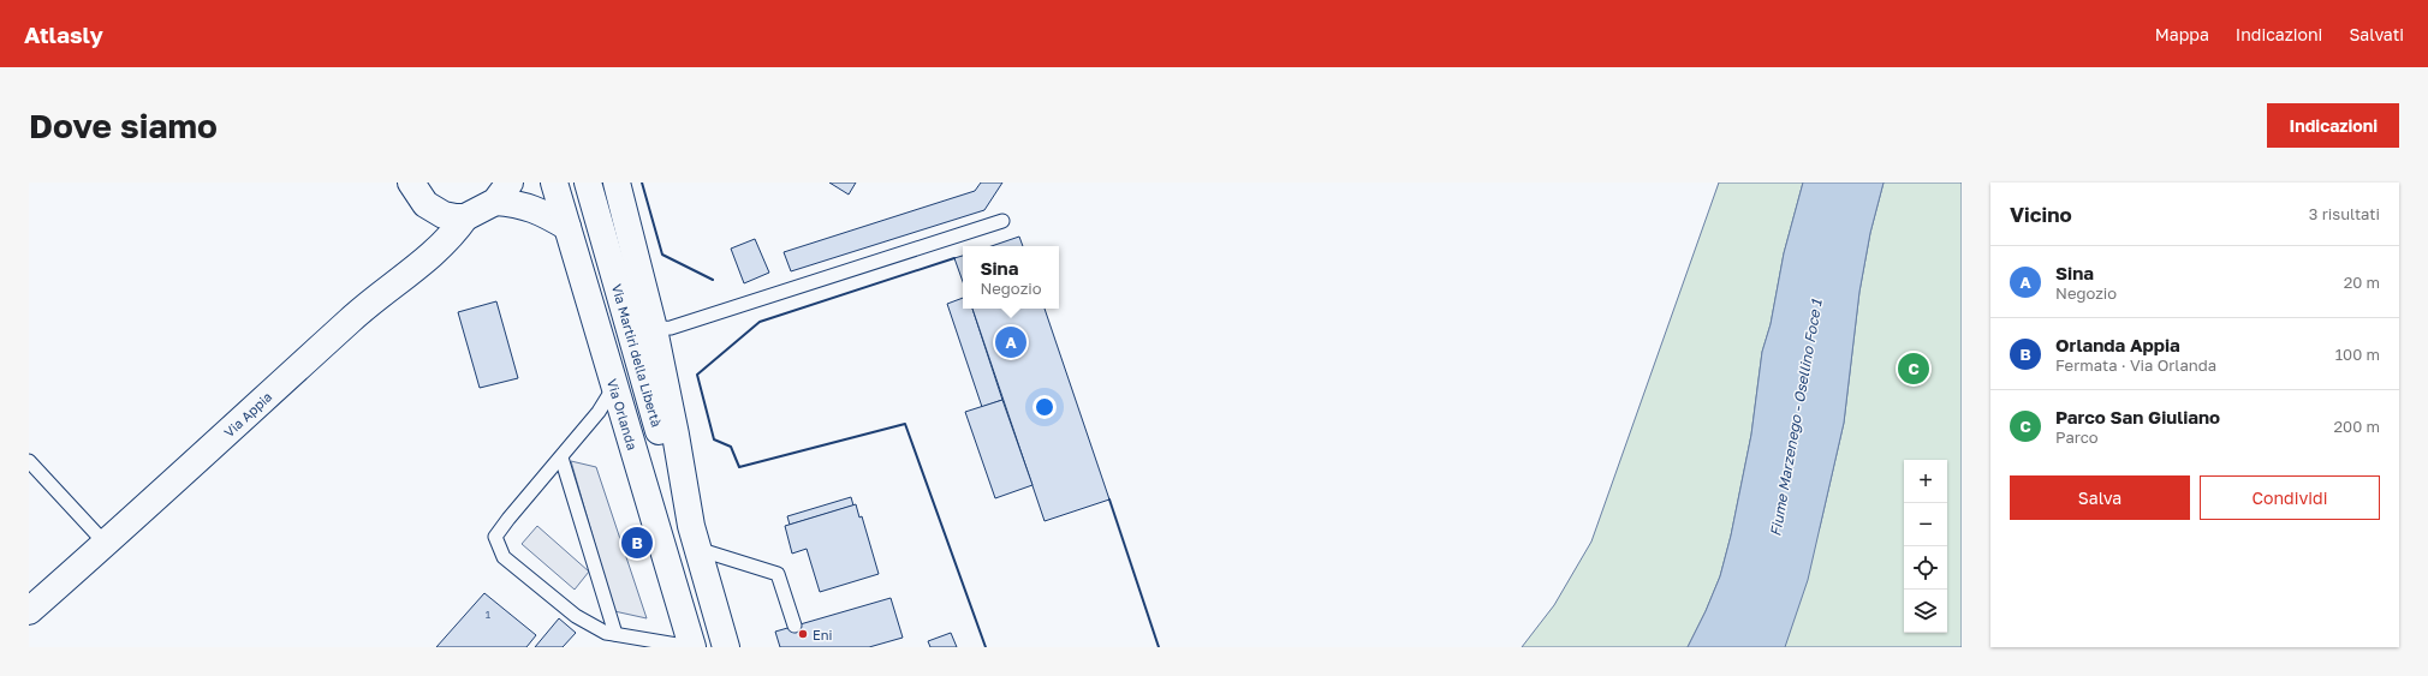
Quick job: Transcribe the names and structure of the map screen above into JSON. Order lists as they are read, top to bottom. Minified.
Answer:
{"streets":{"main road":["Via Martiri della Libertà","Via Appia","Via Orlanda"]},"water":["Fiume Marzenego - Osellino Foce 1"],"places":["Eni"],"house_numbers":["1"],"page":{"header":"Atlasly","nav":["Mappa","Indicazioni","Salvati"],"buttons":["Indicazioni",["Salva","Condividi"]],"title":"Dove siamo","heading":["Vicino","3 risultati"],"list":[{"mark":"A","name":"Sina","note":"Negozio","value":"20 m"},{"mark":"B","name":"Orlanda Appia","note":"Fermata · Via Orlanda","value":"100 m"},{"mark":"C","name":"Parco San Giuliano","note":"Parco","value":"200 m"}],"popup":["Sina","Negozio"],"pins":["A","C","B"],"map_buttons":["+","−"]}}
